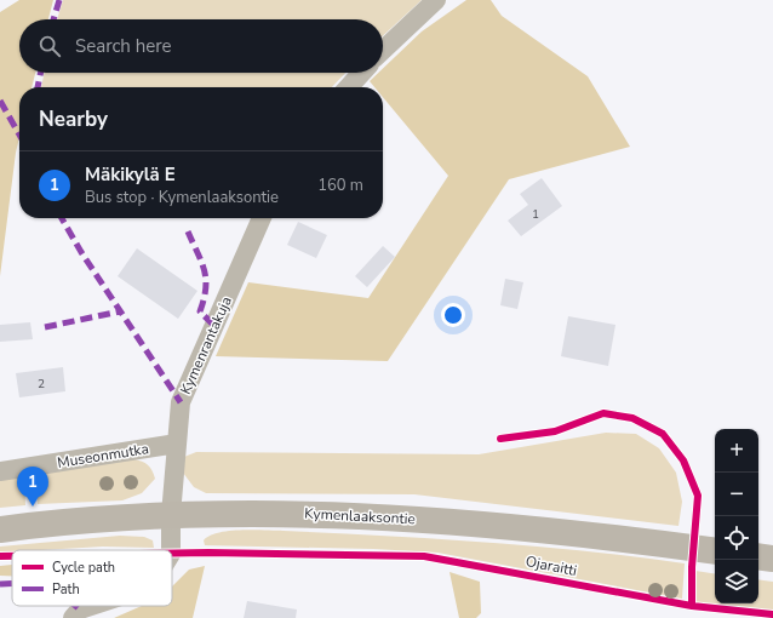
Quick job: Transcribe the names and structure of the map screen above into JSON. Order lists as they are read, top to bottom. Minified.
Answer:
{"streets":{"main road":["Kymenlaaksontie"],"street":["Kymenrantakuja","Museonmutka"],"cycle path":["Ojaraitti"]},"crossings":[["Kymenrantakuja","Museonmutka"],["Kymenrantakuja","Kymenlaaksontie"]],"house_numbers":["1","2"],"legend":["Cycle path","Path"],"page":{"search":"Search here","heading":"Nearby","list":[{"mark":"1","name":"Mäkikylä E","note":"Bus stop · Kymenlaaksontie","value":"160 m"}],"map_buttons":["+","−"],"pins":"1"}}
